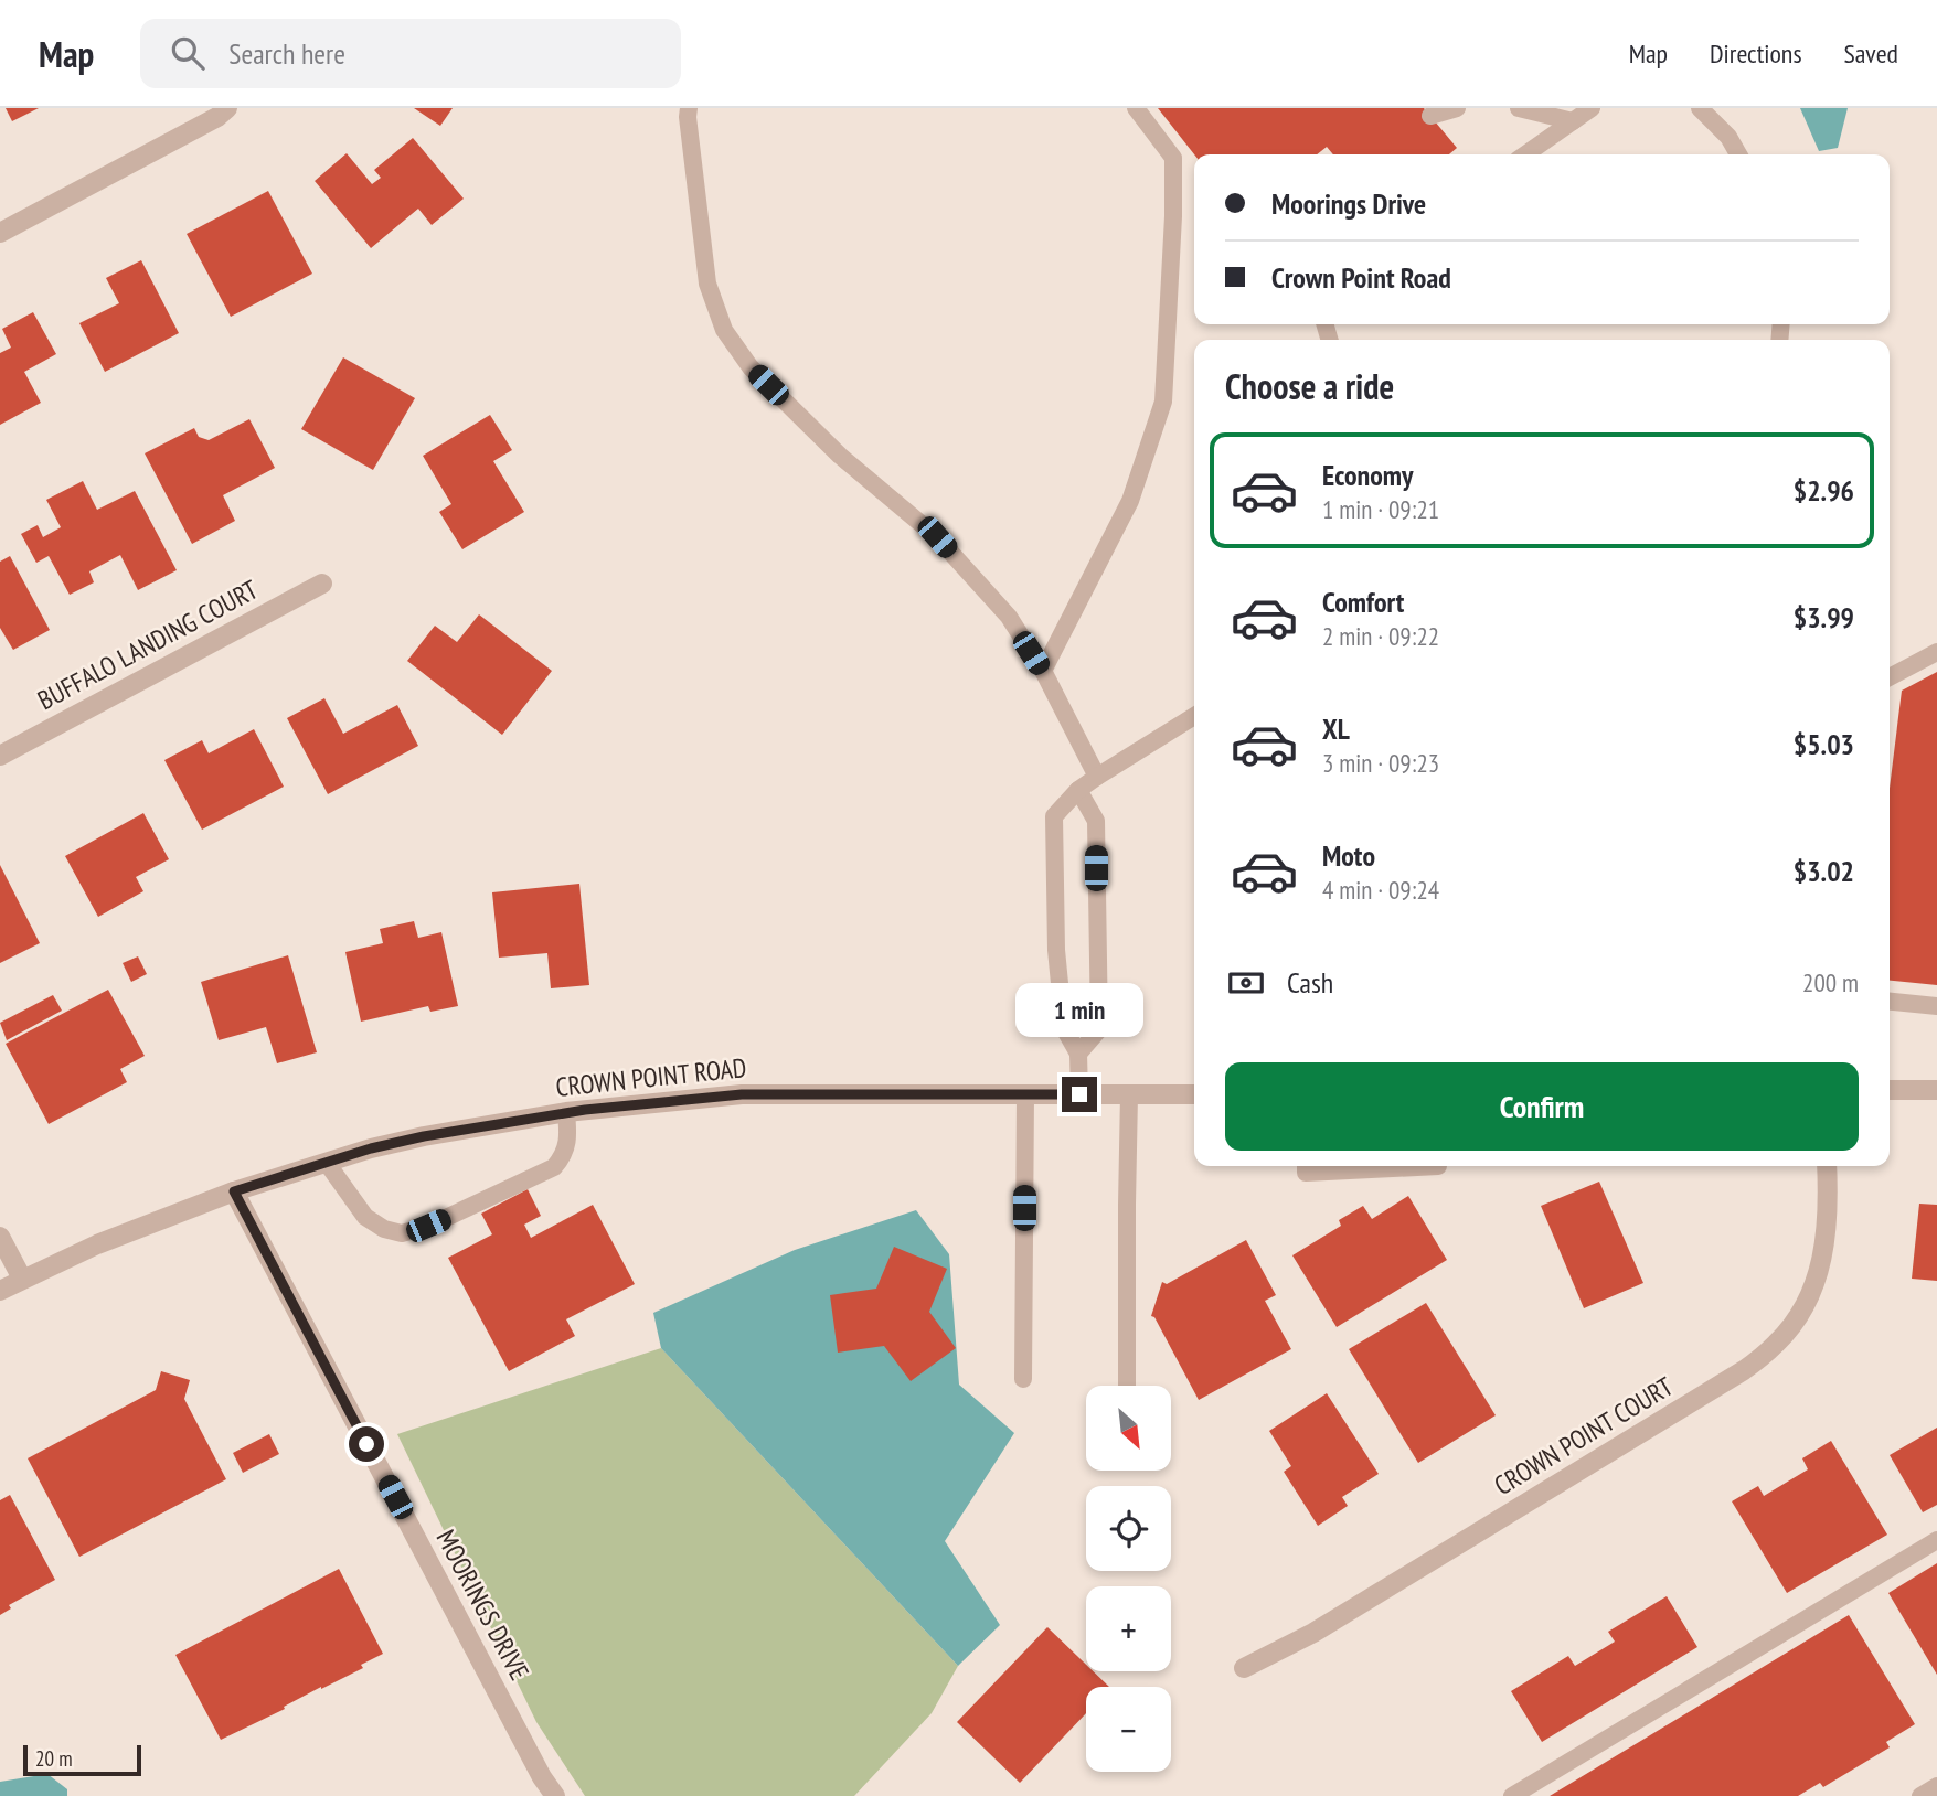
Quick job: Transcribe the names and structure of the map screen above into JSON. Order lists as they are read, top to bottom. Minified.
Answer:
{"streets":{"street":["BUFFALO LANDING COURT","CROWN POINT ROAD","CROWN POINT COURT","MOORINGS DRIVE"]},"crossings":[["CROWN POINT ROAD","MOORINGS DRIVE"]],"scale_bar":"20 m","north":"bottom right","page":{"header":"Map","search":"Search here","nav":["Map","Directions","Saved"],"banner":["Moorings Drive","Crown Point Road"],"heading":"Choose a ride","list":[{"name":"Economy","note":"1 min · 09:21","value":"$2.96"},{"name":"Comfort","note":"2 min · 09:22","value":"$3.99"},{"name":"XL","note":"3 min · 09:23","value":"$5.03"},{"name":"Moto","note":"4 min · 09:24","value":"$3.02"}],"pay":["Cash","200 m"],"bubble":"1 min","buttons":"Confirm","map_buttons":["+","−"],"scale":"20 m"}}
